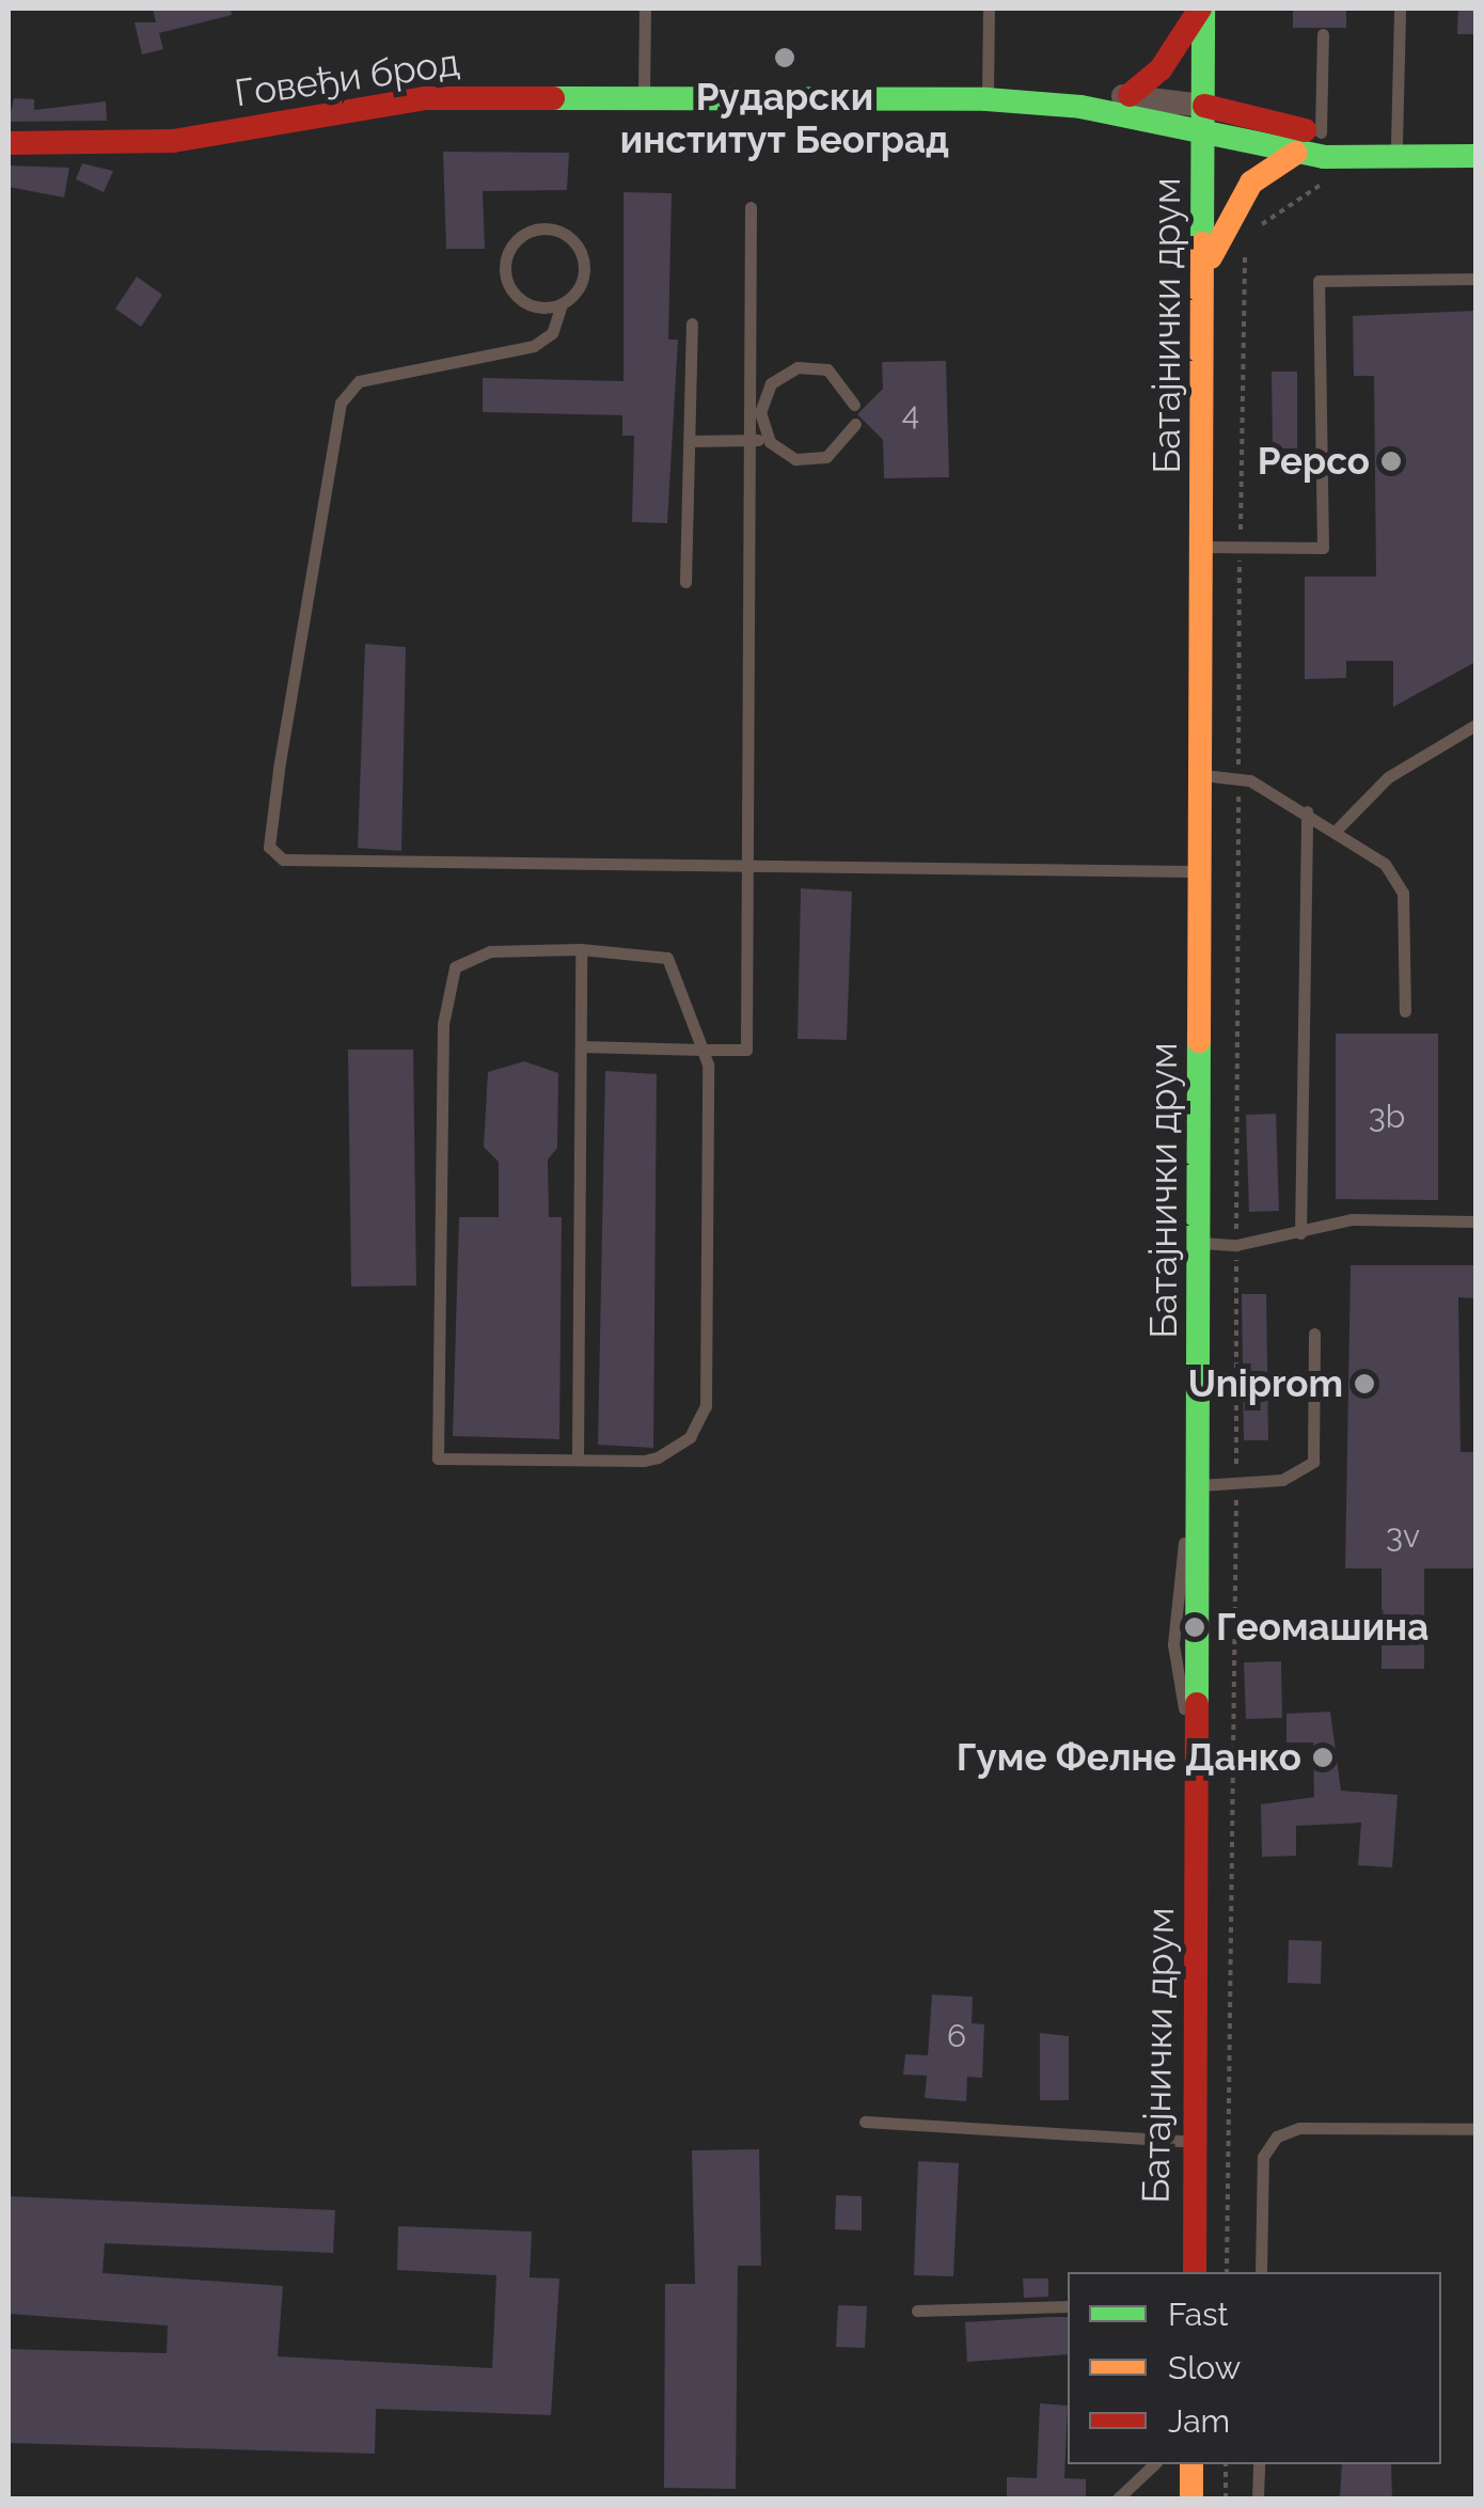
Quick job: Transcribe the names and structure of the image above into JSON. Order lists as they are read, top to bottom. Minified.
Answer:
{"streets":{"main road":["Говеђи брод","Батајнички друм"]},"crossings":[["Говеђи брод","Батајнички друм"]],"places":["Рударски институт Београд","Pepco","Uniprom","Геомашина","Гуме Фелне Данко"],"house_numbers":["4","3b","3v","6"],"legend":["Fast","Slow","Jam"]}
